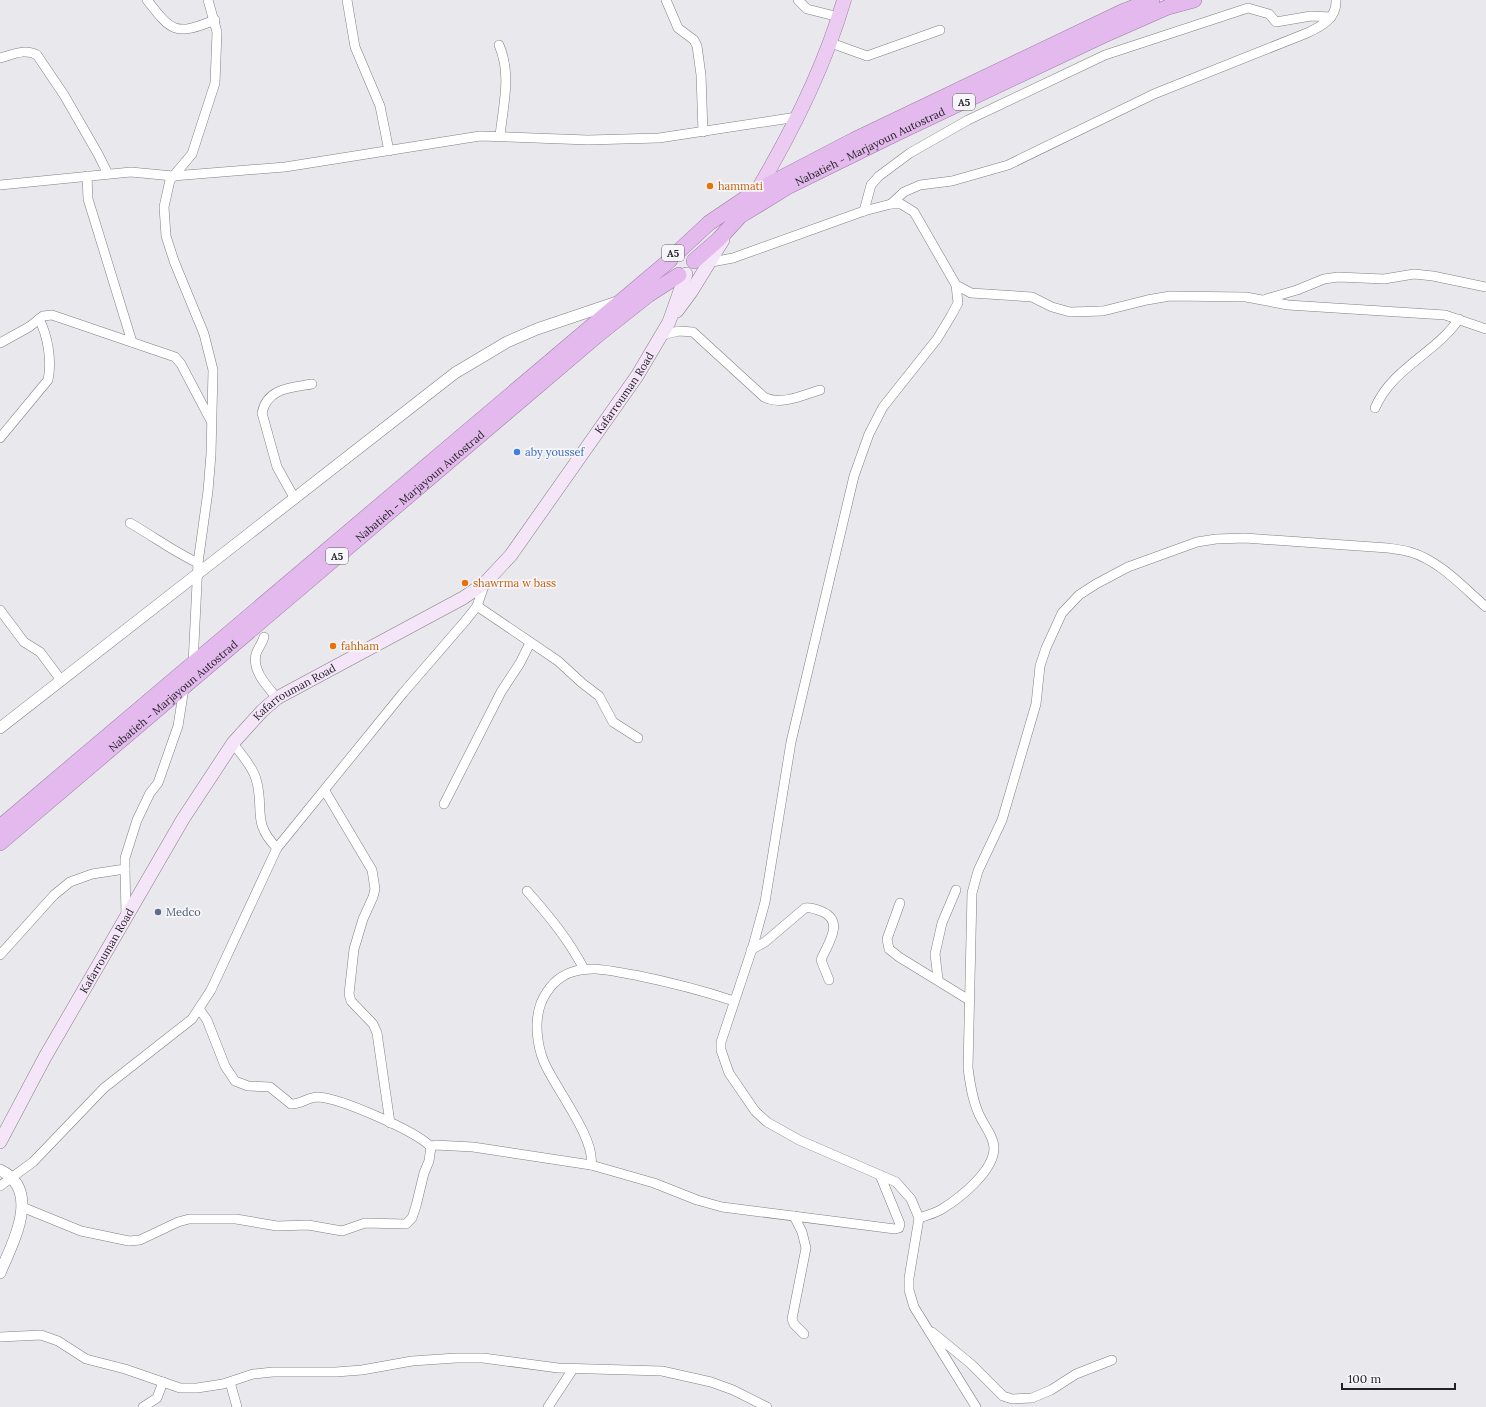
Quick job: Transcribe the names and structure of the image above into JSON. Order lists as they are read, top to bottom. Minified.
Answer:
{"streets":{"highway":["A5","Nabatieh - Marjayoun Autostrad"],"main road":["Kafarrouman Road"]},"crossings":[["A5","Nabatieh - Marjayoun Autostrad"],["A5","Kafarrouman Road"],["Nabatieh - Marjayoun Autostrad","Kafarrouman Road"]],"places":["hammati","aby youssef","shawrma w bass","fahham","Medco"],"scale_bar":"100 m"}
